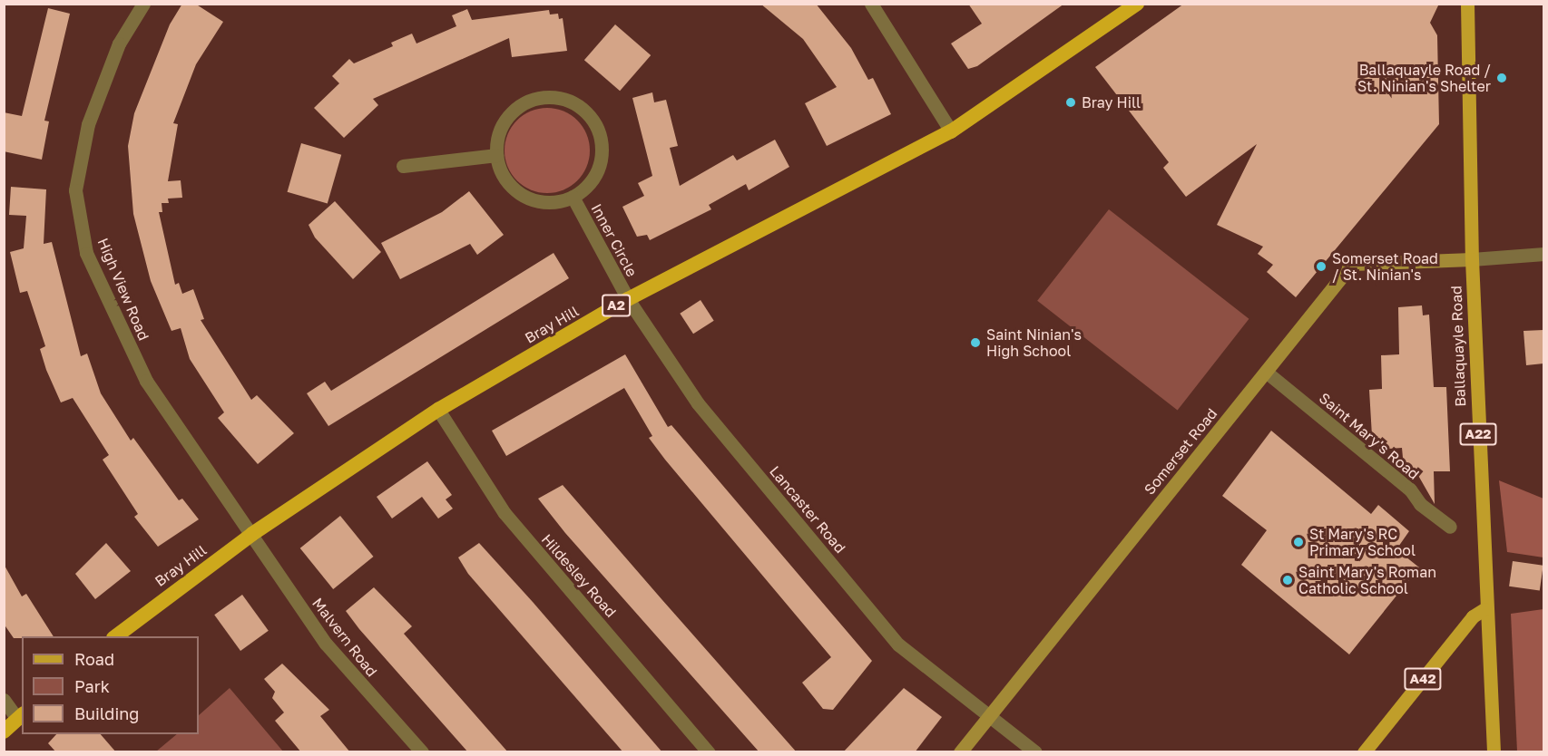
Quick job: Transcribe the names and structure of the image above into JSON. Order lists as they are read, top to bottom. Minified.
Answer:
{"streets":{"highway":["A2","Bray Hill"],"main road":["Ballaquayle Road","A22","Somerset Road","A42"],"street":["Inner Circle","High View Road","Saint Mary's Road","Lancaster Road","Hildesley Road","Malvern Road"]},"crossings":[["Inner Circle","Bray Hill"],["Inner Circle","Lancaster Road"],["High View Road","Bray Hill"],["High View Road","Malvern Road"],["Bray Hill","Lancaster Road"],["Bray Hill","Hildesley Road"],["Bray Hill","Malvern Road"],["Ballaquayle Road","Somerset Road"],["Ballaquayle Road","A42"],["Saint Mary's Road","Somerset Road"],["Somerset Road","Lancaster Road"]],"places":["Ballaquayle Road / St. Ninian's Shelter","Bray Hill","Somerset Road / St. Ninian's","Saint Ninian's High School","St Mary's RC Primary School","Saint Mary's Roman Catholic School"],"legend":["Road","Park","Building"]}
